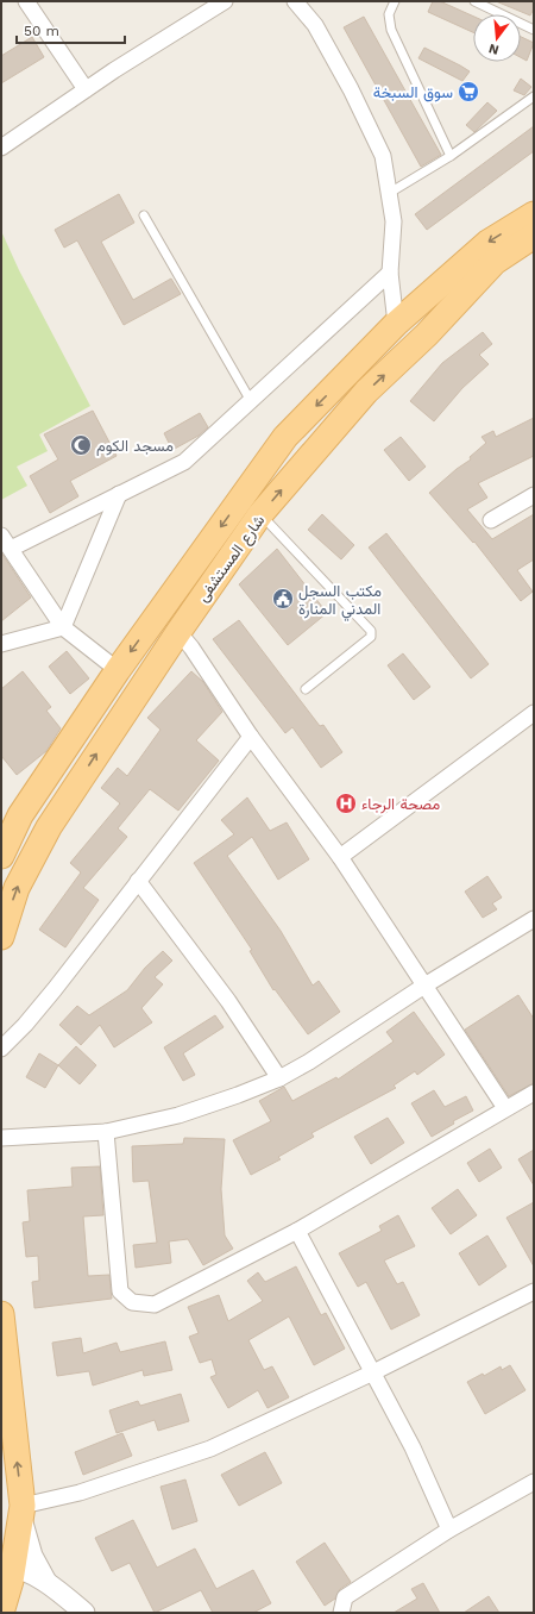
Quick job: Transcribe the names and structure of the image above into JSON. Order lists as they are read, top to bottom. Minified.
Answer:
{"streets":{"main road":["شارع المستشفى"]},"places":{"supermarket":["سوق السبخة"],"mosque":["مسجد الكوم"],"public building":["مكتب السجل المدني المنارة"],"hospital":["مصحة الرجاء"]},"scale_bar":"50 m","north":"bottom"}
